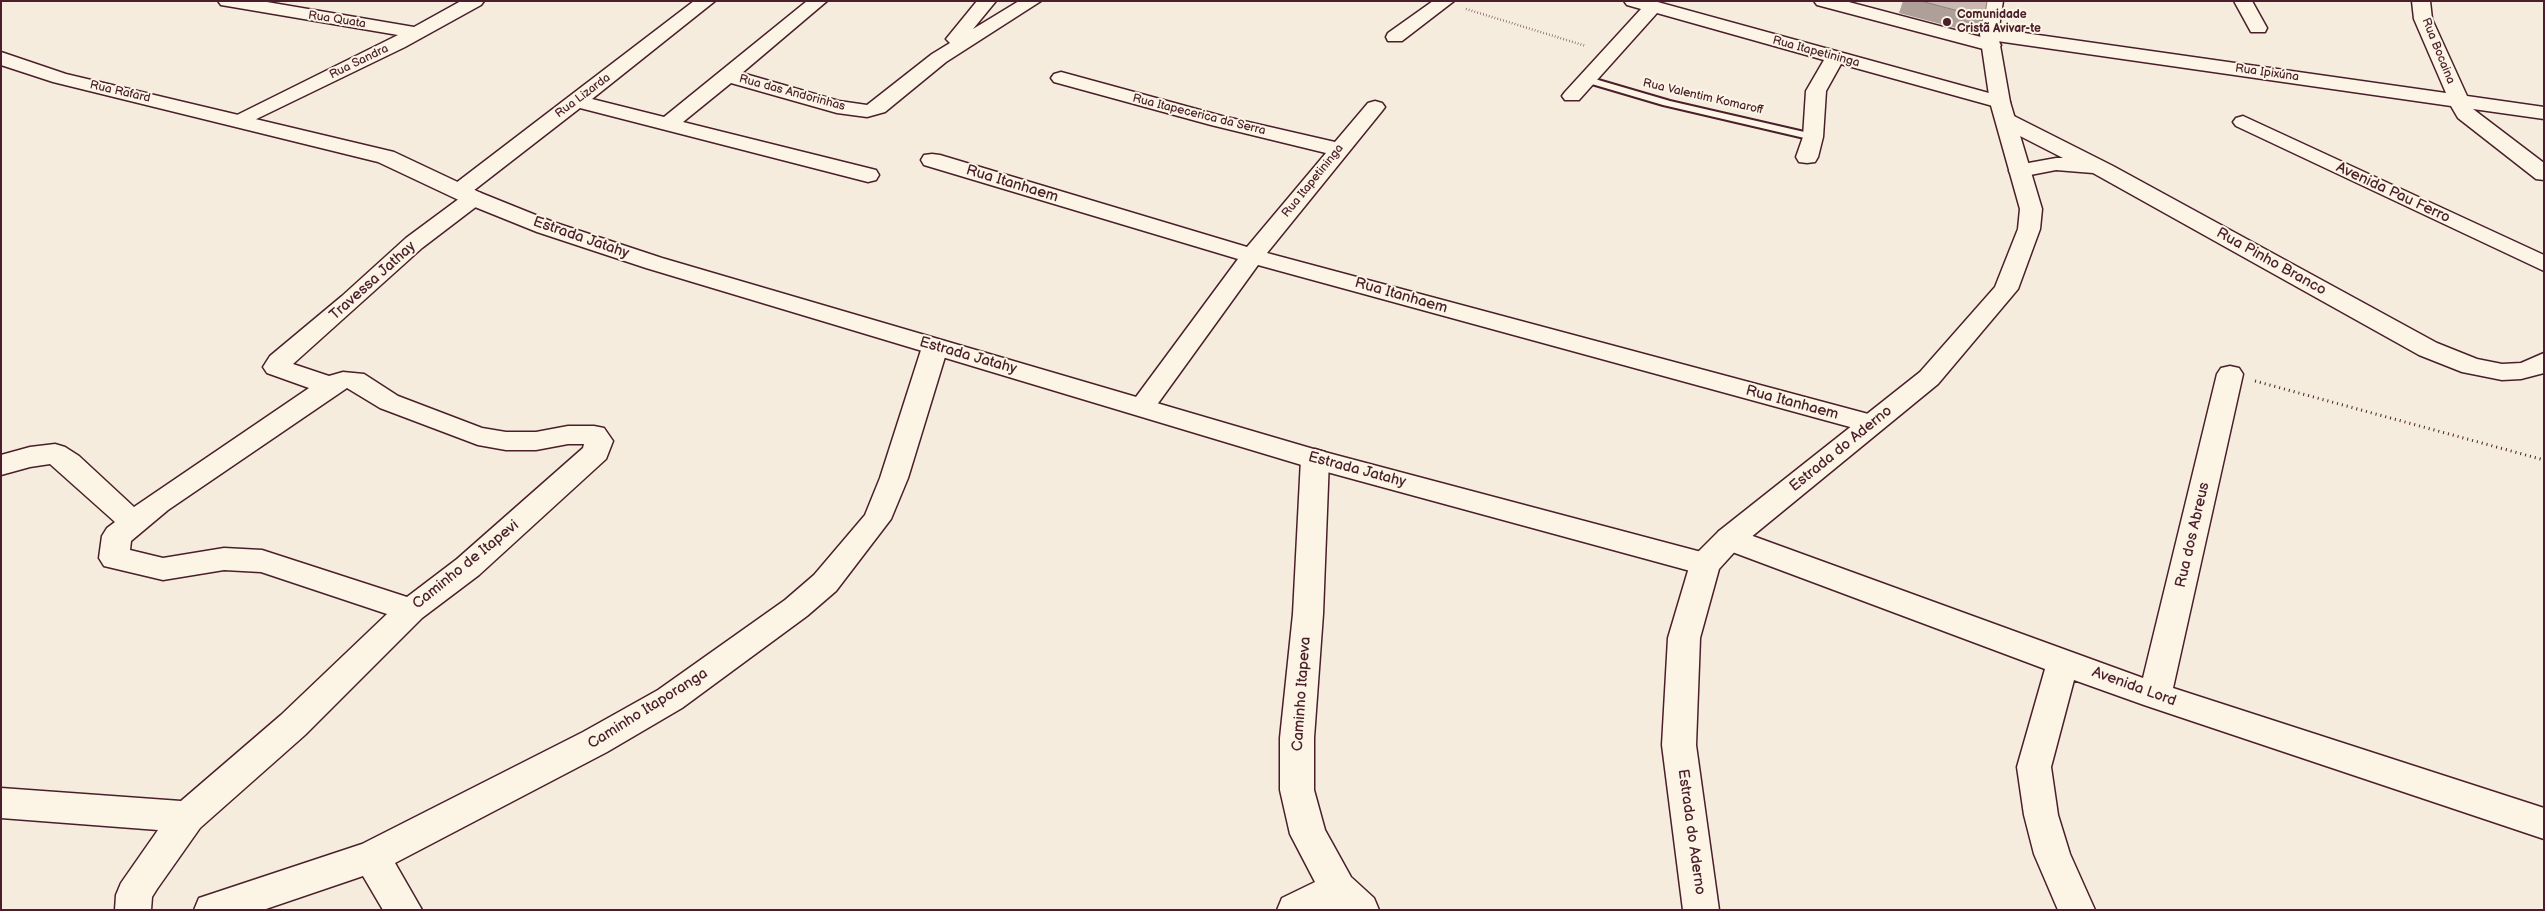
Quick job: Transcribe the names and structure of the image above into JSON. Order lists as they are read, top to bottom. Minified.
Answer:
{"streets":{"street":["Rua Quata","Rua Bocaina","Rua Itapetininga","Rua Sandra","Rua Ipixúna","Rua Rafard","Rua das Andorinhas","Rua Lizarda","Rua Itapecerica da Serra","Rua Itanhaem","Avenida Pau Ferro","Estrada Jatahy","Rua Pinho Branco","Travessa Jathay","Estrada do Aderno","Rua dos Abreus","Caminho de Itapevi","Avenida Lord","Caminho Itapeva","Caminho Itaporanga"],"lane":["Rua Valentim Komaroff"]},"crossings":[["Rua Quata","Rua Sandra"],["Rua Bocaina","Rua Ipixúna"],["Rua Itapetininga","Rua Itapecerica da Serra"],["Rua Itapetininga","Rua Itanhaem"],["Rua Itapetininga","Estrada Jatahy"],["Rua Itapetininga","Rua Pinho Branco"],["Rua Itapetininga","Estrada do Aderno"],["Rua Sandra","Rua Rafard"],["Rua Sandra","Estrada Jatahy"],["Rua Ipixúna","Estrada do Aderno"],["Rua Rafard","Estrada Jatahy"],["Rua Lizarda","Estrada Jatahy"],["Rua Lizarda","Travessa Jathay"],["Rua Itanhaem","Estrada do Aderno"],["Estrada Jatahy","Travessa Jathay"],["Estrada Jatahy","Estrada do Aderno"],["Estrada Jatahy","Caminho Itapeva"],["Estrada Jatahy","Caminho Itaporanga"],["Rua Pinho Branco","Estrada do Aderno"],["Travessa Jathay","Caminho de Itapevi"],["Estrada do Aderno","Avenida Lord"],["Rua dos Abreus","Avenida Lord"]],"places":["Comunidade Cristã Avivar-te"]}
